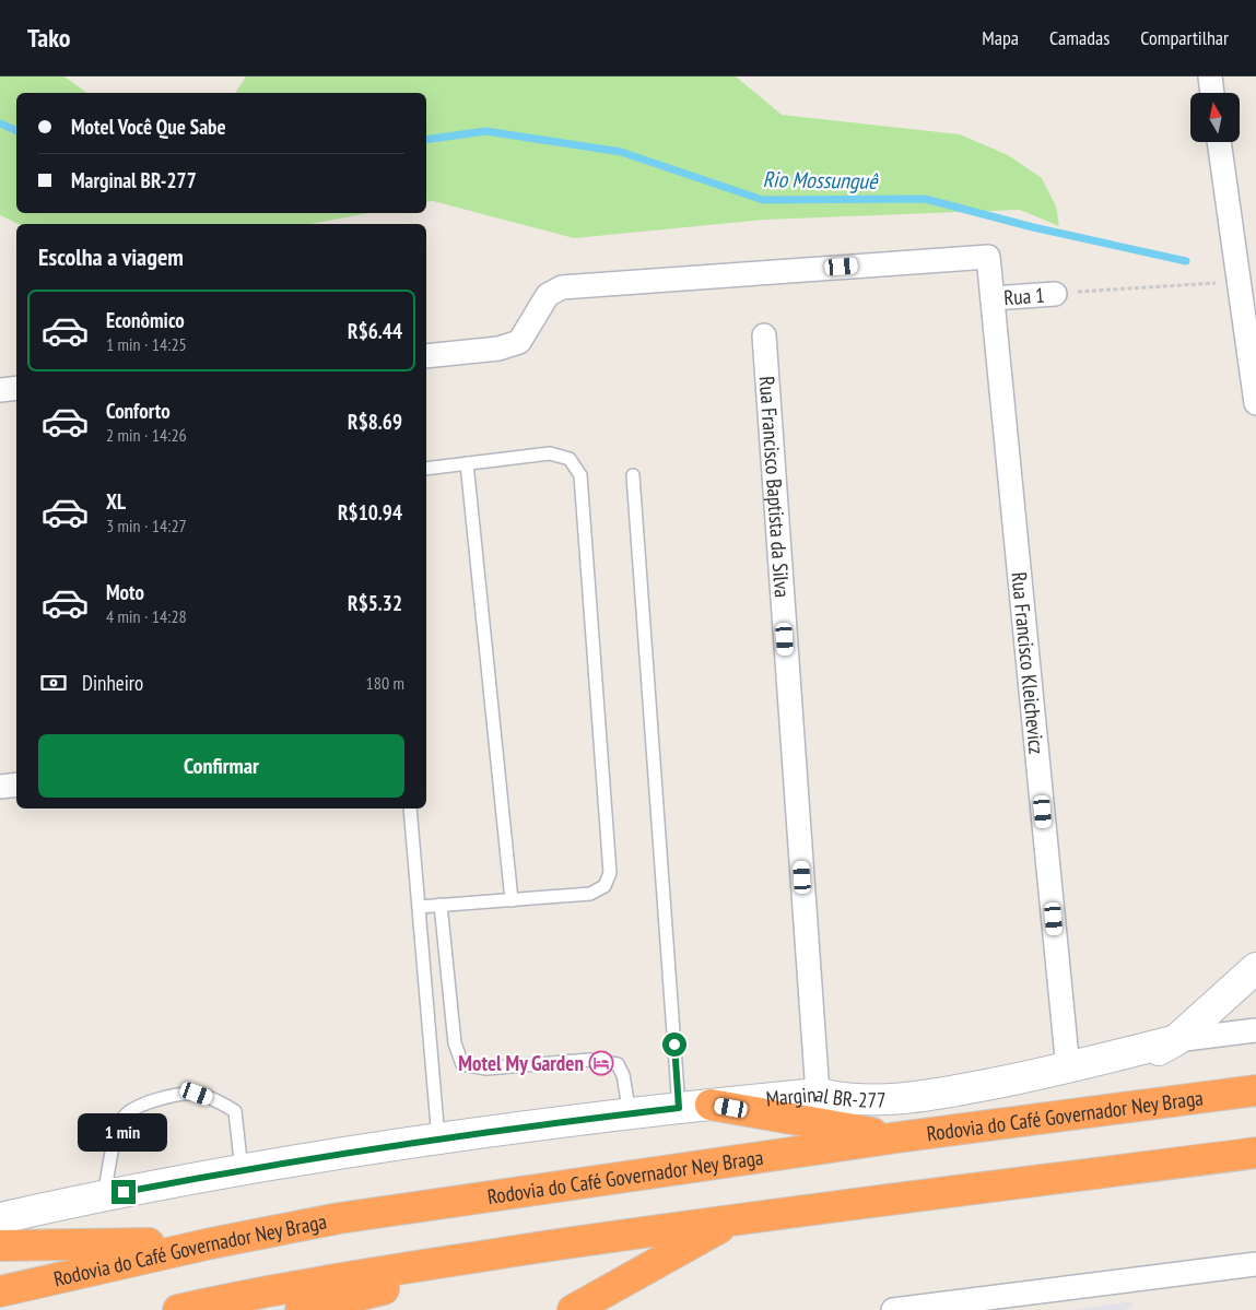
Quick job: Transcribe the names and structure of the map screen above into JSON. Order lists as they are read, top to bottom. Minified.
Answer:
{"streets":{"highway":["Rodovia do Café Governador Ney Braga"],"street":["Rua 1","Rua Francisco Baptista da Silva","Rua Francisco Kleichevicz","Marginal BR-277"]},"crossings":[["Rua 1","Rua Francisco Kleichevicz"],["Rua Francisco Baptista da Silva","Marginal BR-277"],["Rua Francisco Kleichevicz","Marginal BR-277"]],"water":["Rio Mossunguê"],"places":{"hotel":["Motel My Garden"]},"north":"top","page":{"header":"Tako","nav":["Mapa","Camadas","Compartilhar"],"banner":["Motel Você Que Sabe","Marginal BR-277"],"heading":"Escolha a viagem","list":[{"name":"Econômico","note":"1 min · 14:25","value":"R$6.44"},{"name":"Conforto","note":"2 min · 14:26","value":"R$8.69"},{"name":"XL","note":"3 min · 14:27","value":"R$10.94"},{"name":"Moto","note":"4 min · 14:28","value":"R$5.32"}],"pay":["Dinheiro","180 m"],"buttons":"Confirmar","bubble":"1 min"}}
